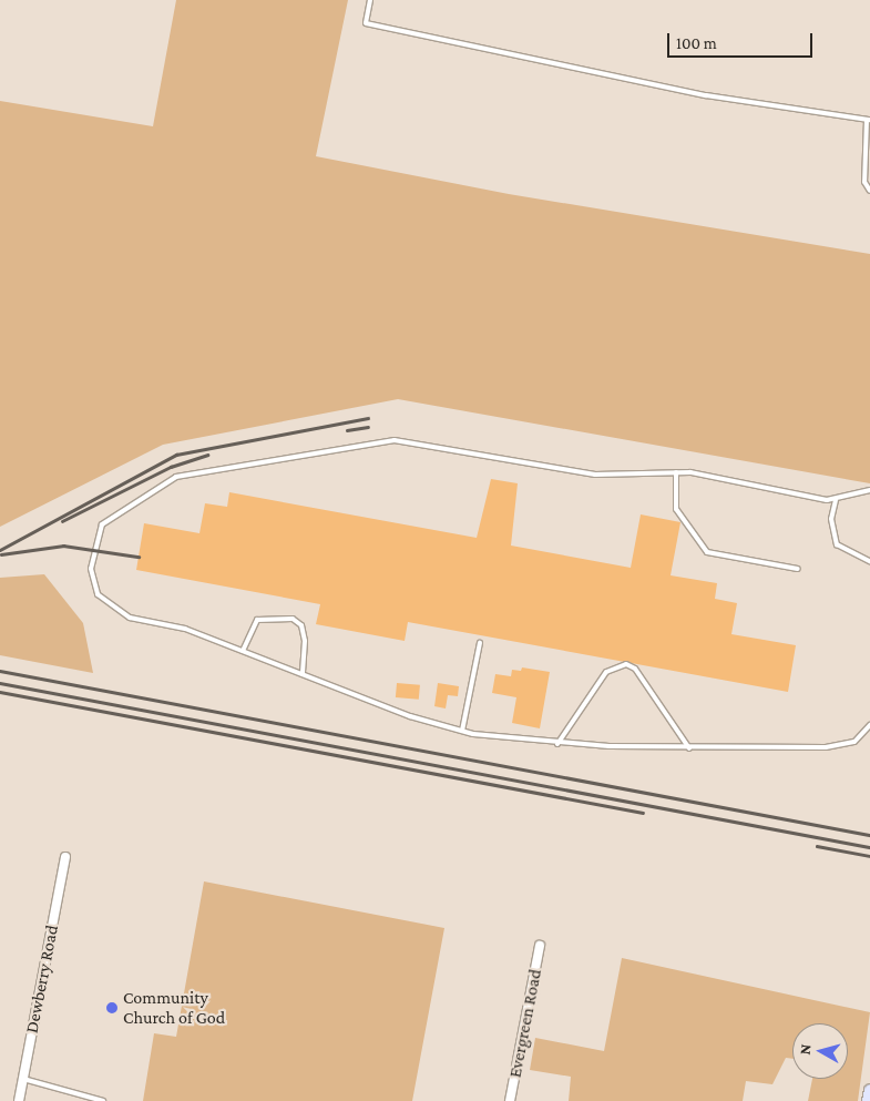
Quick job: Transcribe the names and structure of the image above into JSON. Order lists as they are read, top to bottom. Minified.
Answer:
{"streets":{"street":["Dewberry Road","Evergreen Road"]},"places":["Community Church of God"],"scale_bar":"100 m","north":"left"}
